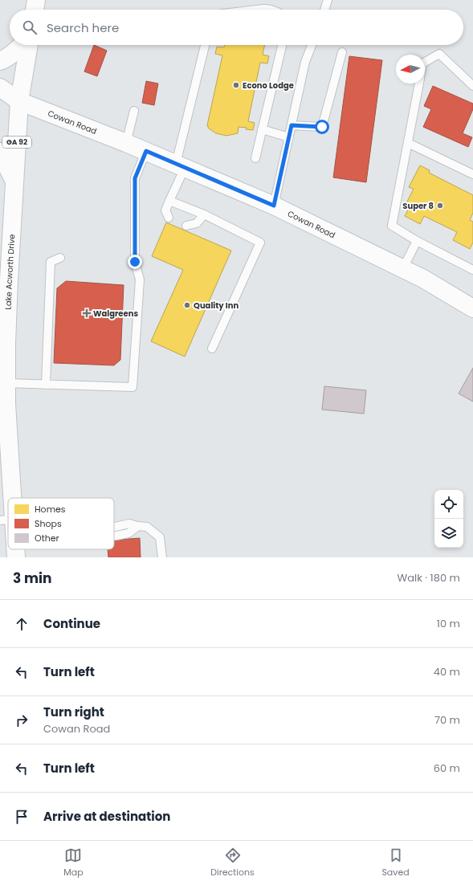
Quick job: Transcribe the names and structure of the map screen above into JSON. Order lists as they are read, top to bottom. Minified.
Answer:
{"streets":{"main road":["Cowan Road","GA 92","Lake Acworth Drive"]},"crossings":[["Cowan Road","Lake Acworth Drive"]],"places":{"other":["Econo Lodge","Super 8","Quality Inn"],"health":["Walgreens"]},"legend":["Homes","Shops","Other"],"north":"left","page":{"search":"Search here","heading":["3 min","Walk · 180 m"],"list":[["Continue","10 m"],["Turn left","40 m"],["Turn right","Cowan Road","70 m"],["Turn left","60 m"],"Arrive at destination"],"nav":["Map","Directions","Saved"]}}
